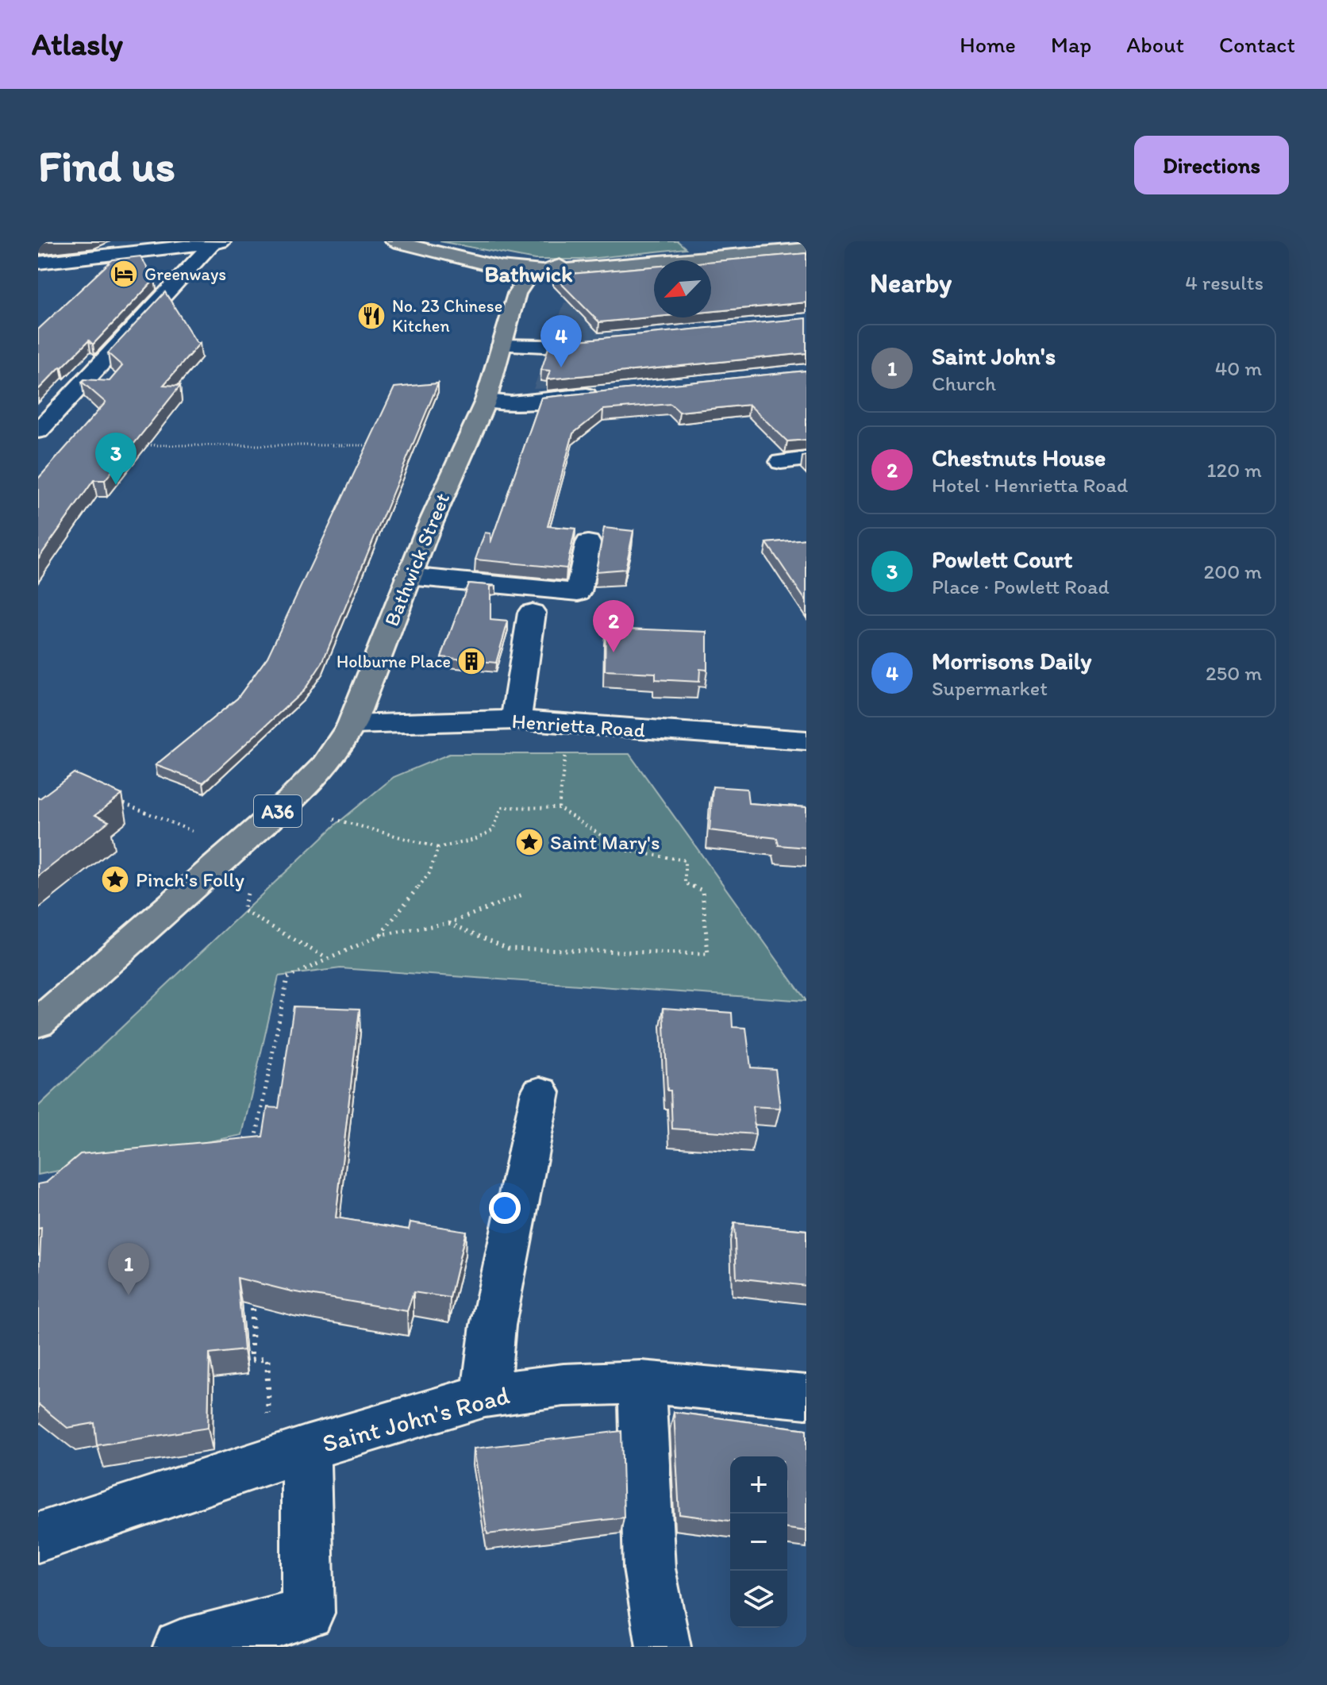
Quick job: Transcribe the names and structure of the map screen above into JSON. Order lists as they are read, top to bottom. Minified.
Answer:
{"streets":{"highway":["Bathwick Street","A36"],"street":["Henrietta Road","Saint John's Road"]},"crossings":[["Bathwick Street","Henrietta Road"],["Bathwick Street","A36"]],"districts":["Bathwick"],"places":{"hotel":["Greenways"],"restaurant":["No. 23 Chinese Kitchen"],"building":["Holburne Place"],"place":["Saint Mary's","Pinch's Folly"]},"north":"bottom left","page":{"header":"Atlasly","nav":["Home","Map","About","Contact"],"buttons":"Directions","title":"Find us","heading":["Nearby","4 results"],"pins":["4","3","2","1"],"list":[{"mark":"1","name":"Saint John's","note":"Church","value":"40 m"},{"mark":"2","name":"Chestnuts House","note":"Hotel · Henrietta Road","value":"120 m"},{"mark":"3","name":"Powlett Court","note":"Place · Powlett Road","value":"200 m"},{"mark":"4","name":"Morrisons Daily","note":"Supermarket","value":"250 m"}],"map_buttons":["+","−"]}}
